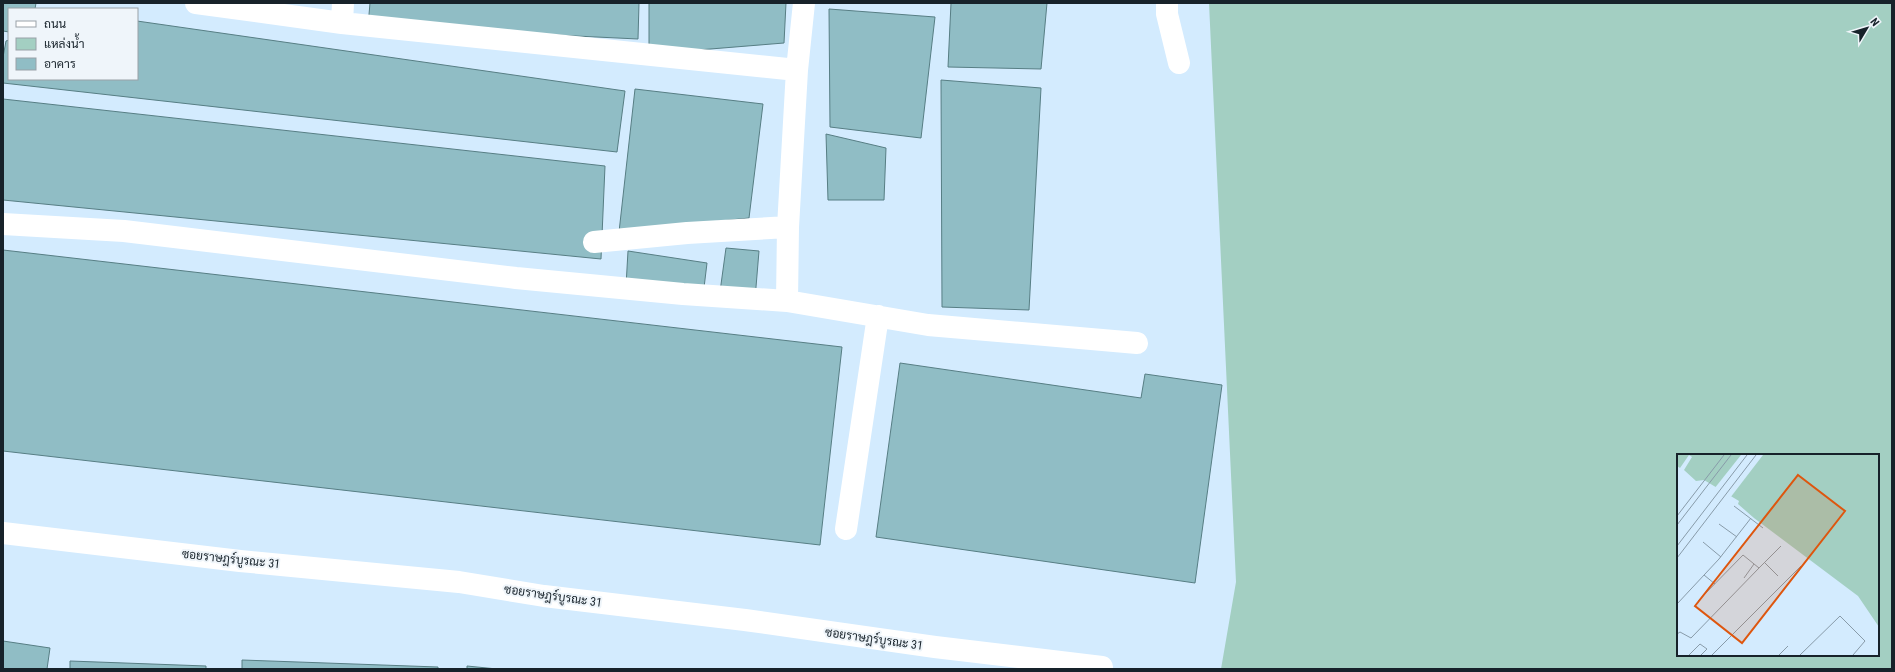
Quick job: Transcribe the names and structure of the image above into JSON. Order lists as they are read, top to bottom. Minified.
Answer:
{"streets":{"street":["ซอยราษฎร์บูรณะ 31"]},"legend":["ถนน","แหล่งน้ำ","อาคาร"],"north":"top right"}
